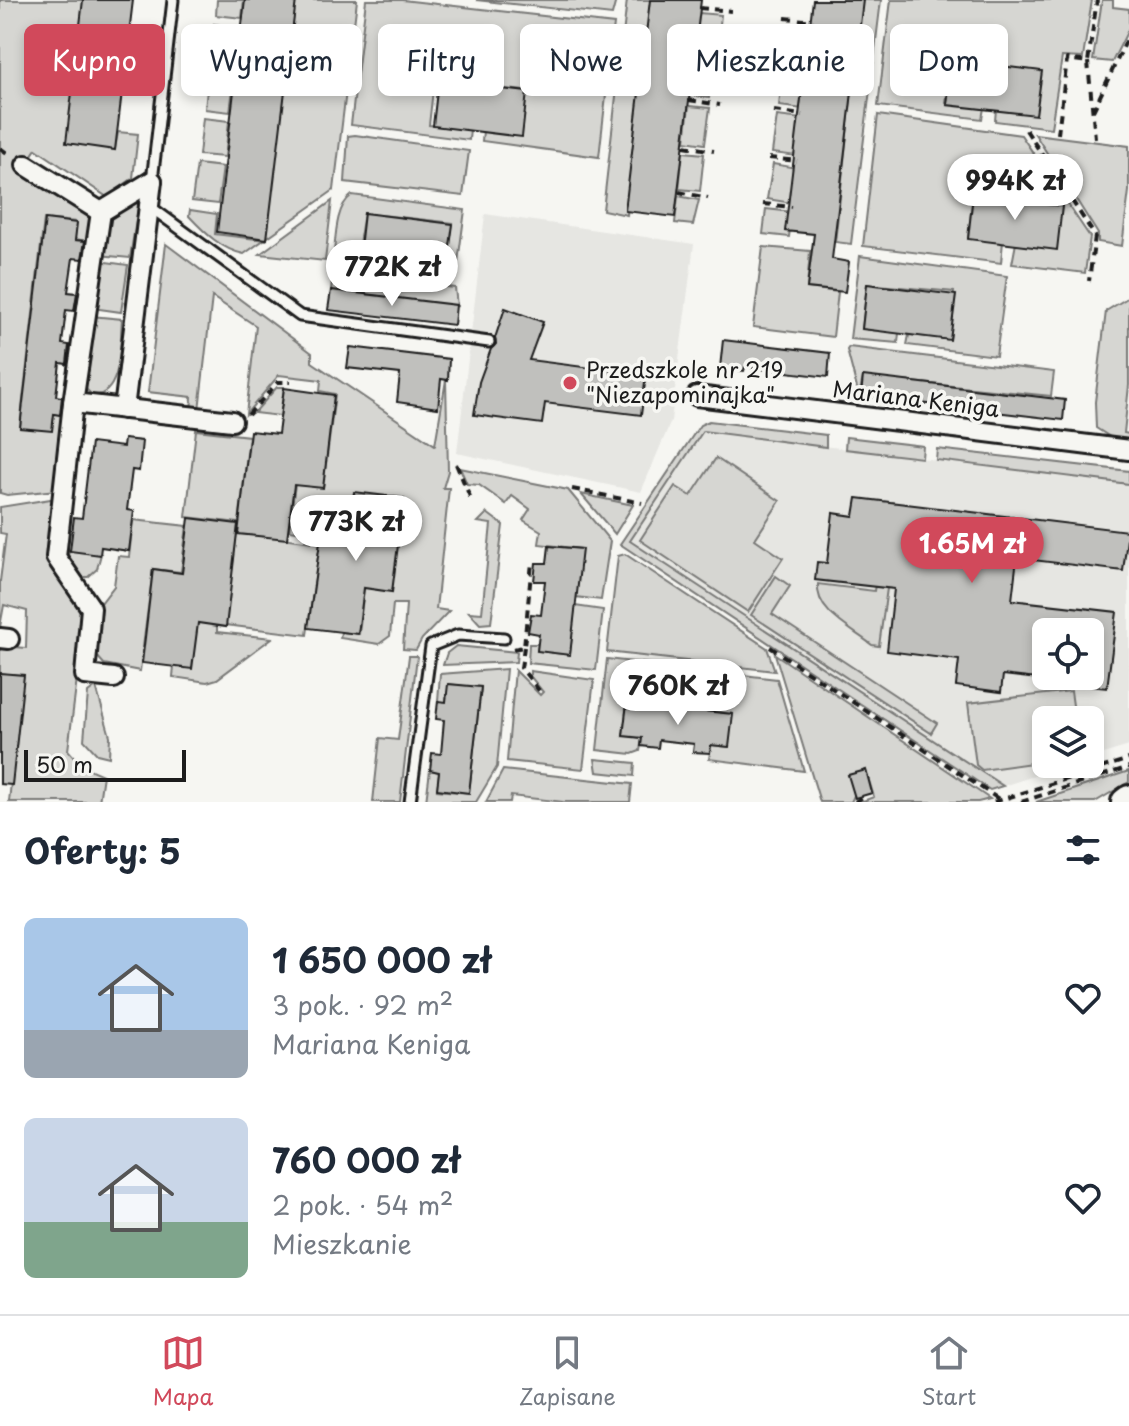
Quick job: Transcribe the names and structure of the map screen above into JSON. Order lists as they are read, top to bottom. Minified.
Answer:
{"streets":{"street":["Mariana Keniga"]},"places":["Przedszkole nr 219 \"Niezapominajka\""],"scale_bar":"50 m","page":{"chip":["Kupno","Wynajem","Filtry","Nowe","Mieszkanie","Dom"],"price":["994K zł","772K zł","773K zł","1.65M zł","760K zł"],"scale":"50 m","heading":"Oferty: 5","list":[{"name":"1 650 000 zł","note":"3 pok. · 92 m² · Mariana Keniga"},{"name":"760 000 zł","note":"2 pok. · 54 m² · Mieszkanie"}],"tabs":["Mapa","Zapisane","Start"]}}
